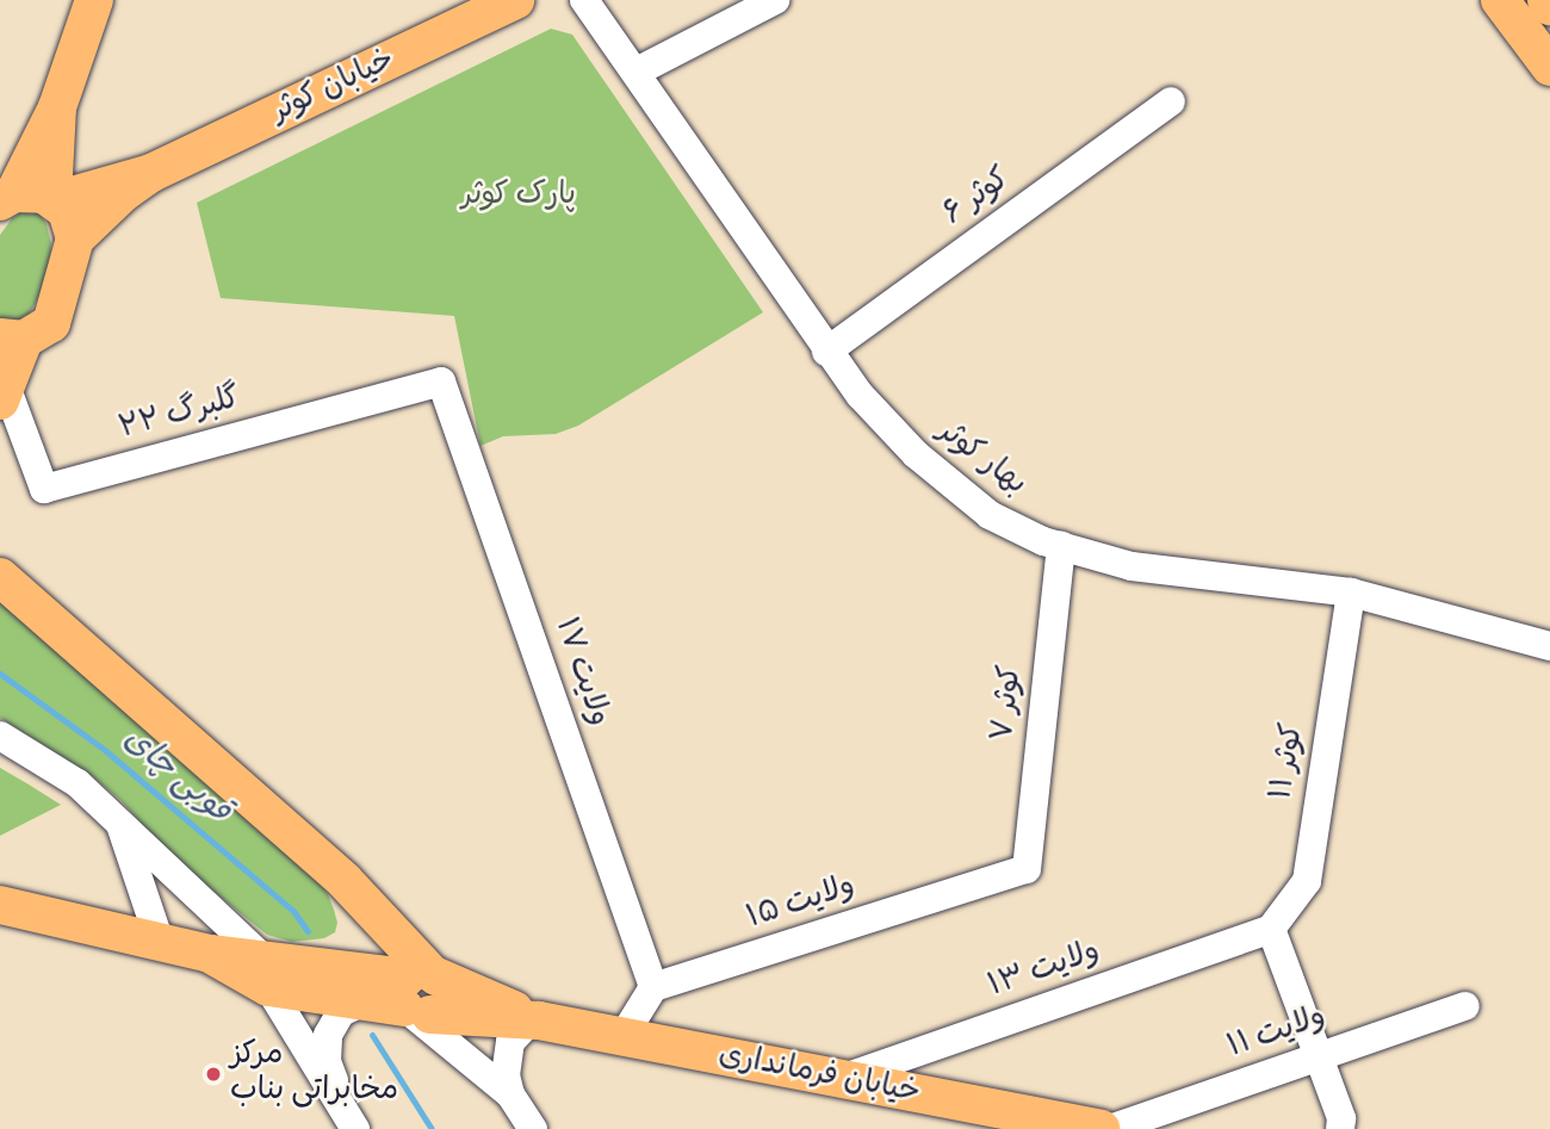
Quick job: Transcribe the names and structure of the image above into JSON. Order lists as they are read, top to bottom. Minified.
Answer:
{"streets":{"main road":["خیابان کوثر","خیابان فرمانداری"],"street":["کوثر ۶","گلبرگ ۲۲","بهار کوثر","ولایت ۱۷","کوثر ۷","کوثر ۱۱","ولایت ۱۵","ولایت ۱۳","ولایت ۱۱"]},"crossings":[["کوثر ۶","بهار کوثر"],["گلبرگ ۲۲","ولایت ۱۷"],["بهار کوثر","کوثر ۷"],["بهار کوثر","کوثر ۱۱"],["ولایت ۱۷","ولایت ۱۵"],["کوثر ۷","ولایت ۱۵"],["کوثر ۱۱","ولایت ۱۳"],["ولایت ۱۳","خیابان فرمانداری"]],"water":["قوبی چای"],"parks":["پارک کوثر"],"places":["مرکز مخابراتی بناب"]}
